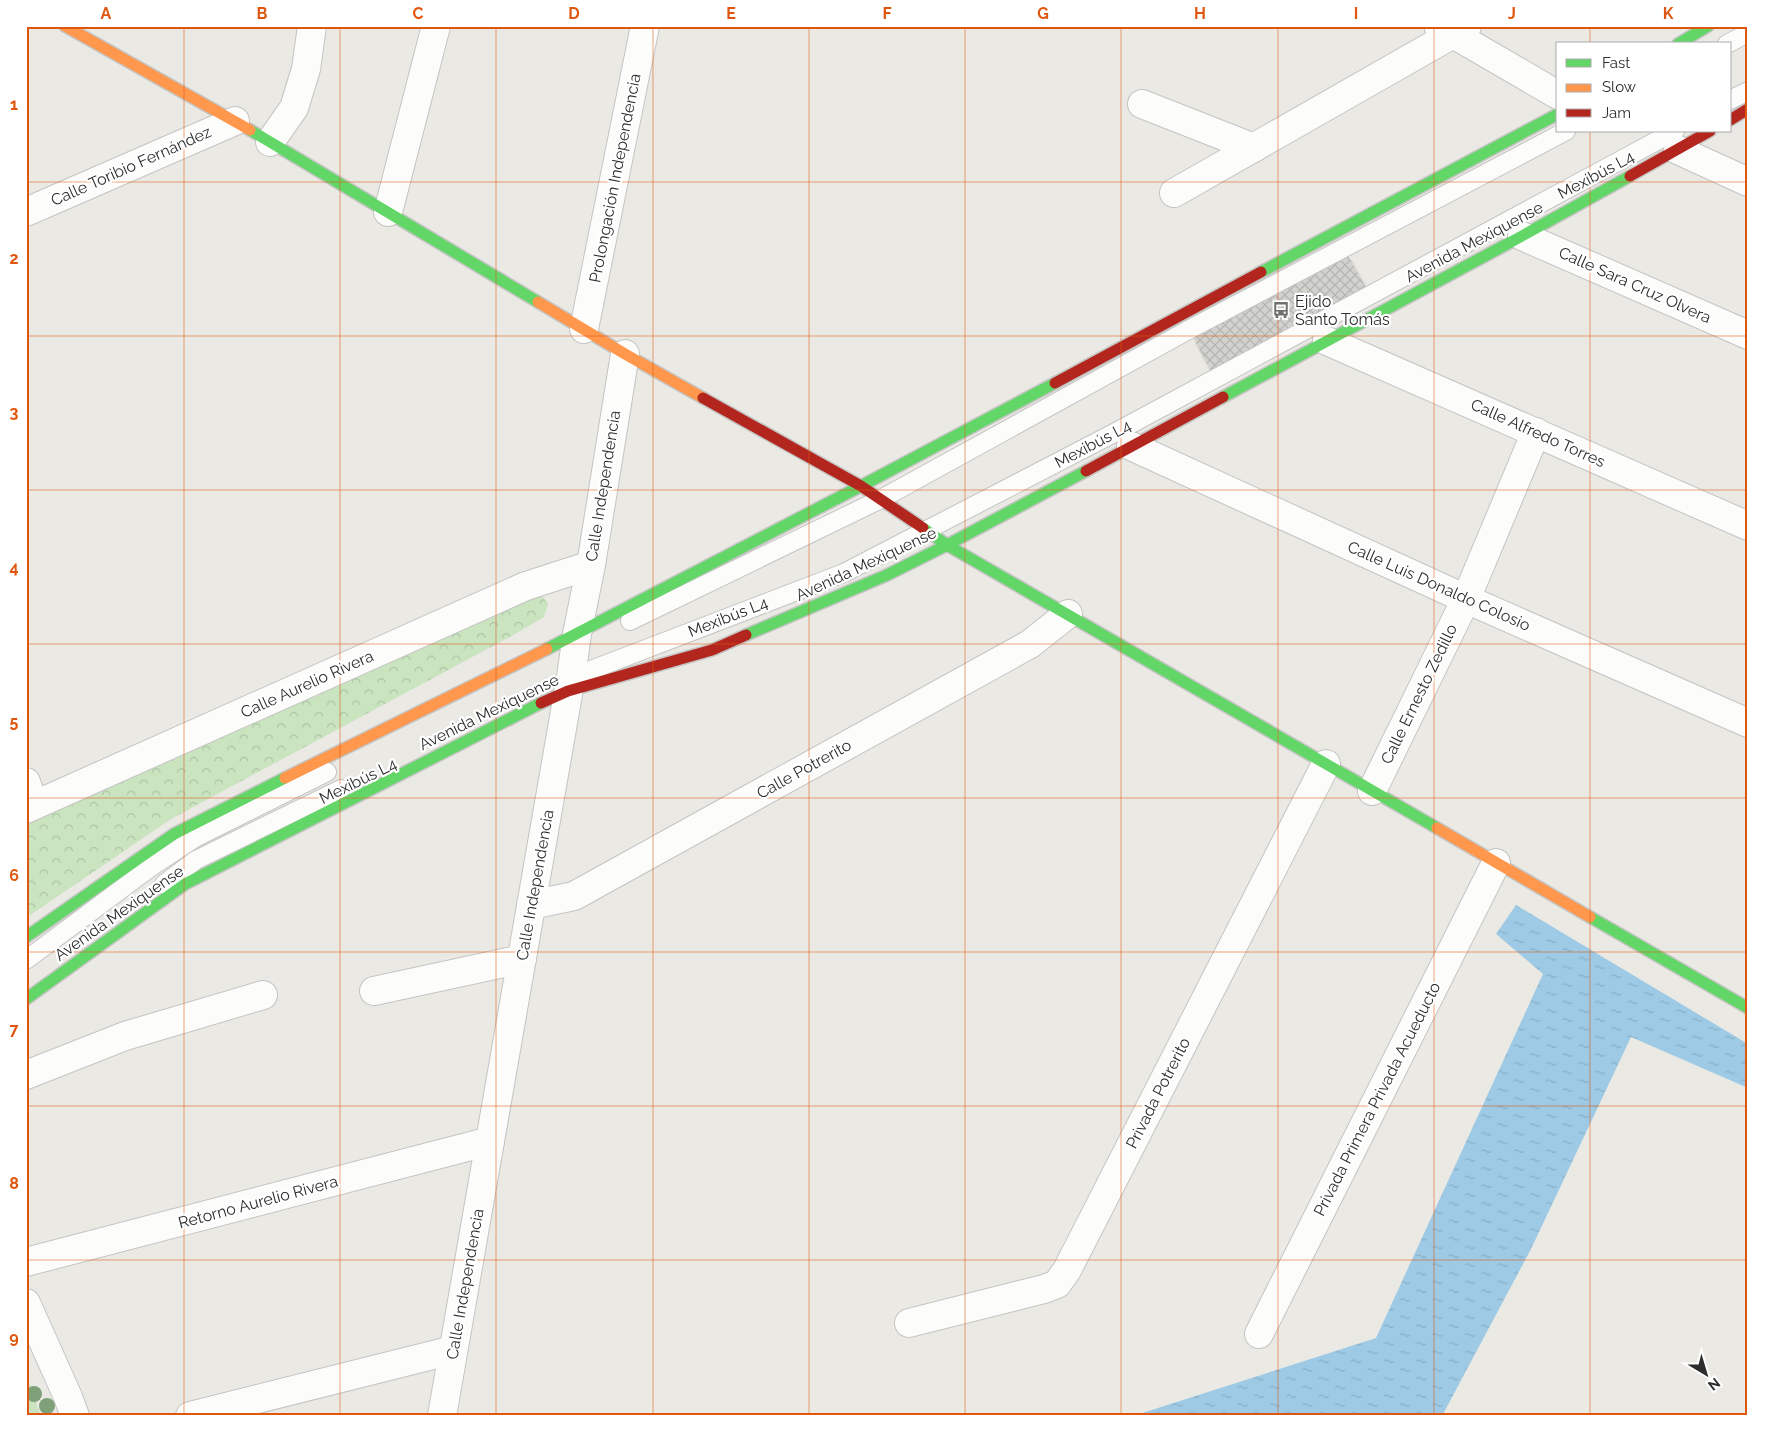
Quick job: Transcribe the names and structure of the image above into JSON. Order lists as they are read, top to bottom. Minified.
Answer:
{"streets":{"main road":["Avenida Mexiquense"],"street":["Calle Toribio Fernández","Prolongación Independencia","Calle Sara Cruz Olvera","Calle Alfredo Torres","Calle Independencia","Calle Luis Donaldo Colosio","Calle Aurelio Rivera","Calle Ernesto Zedillo","Calle Potrerito","Privada Potrerito","Privada Primera Privada Acueducto","Retorno Aurelio Rivera"],"lane":["Mexibús L4"]},"crossings":[["Mexibús L4","Avenida Mexiquense"],["Mexibús L4","Calle Independencia"],["Avenida Mexiquense","Calle Sara Cruz Olvera"],["Avenida Mexiquense","Calle Alfredo Torres"],["Avenida Mexiquense","Calle Independencia"],["Avenida Mexiquense","Calle Luis Donaldo Colosio"],["Calle Alfredo Torres","Calle Ernesto Zedillo"],["Calle Independencia","Calle Aurelio Rivera"],["Calle Independencia","Calle Potrerito"],["Calle Independencia","Retorno Aurelio Rivera"],["Calle Luis Donaldo Colosio","Calle Ernesto Zedillo"]],"places":{"bus stop":["Ejido Santo Tomás"]},"legend":["Fast","Slow","Jam"],"north":"bottom right","grid":{"columns":["A","B","C","D","E","F","G","H","I","J","K"],"rows":["1","2","3","4","5","6","7","8","9"]}}
